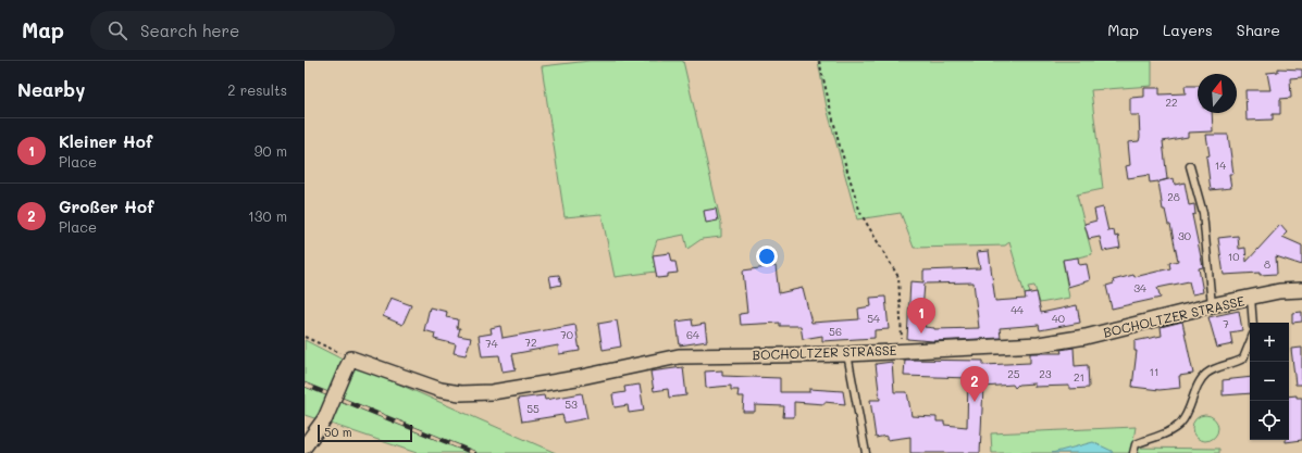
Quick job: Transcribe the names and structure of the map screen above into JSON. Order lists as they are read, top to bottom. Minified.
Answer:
{"streets":{"street":["BOCHOLTZER STRASSE"]},"house_numbers":["22","14","28","30","10","8","34","44","54","40","7","56","70","64","72","74","11","25","23","21","53","55"],"scale_bar":"50 m","north":"top","page":{"header":"Map","search":"Search here","nav":["Map","Layers","Share"],"heading":["Nearby","2 results"],"list":[{"mark":"1","name":"Kleiner Hof","note":"Place","value":"90 m"},{"mark":"2","name":"Großer Hof","note":"Place","value":"130 m"}],"pins":["1","2"],"map_buttons":["+","−"],"scale":"50 m"}}
